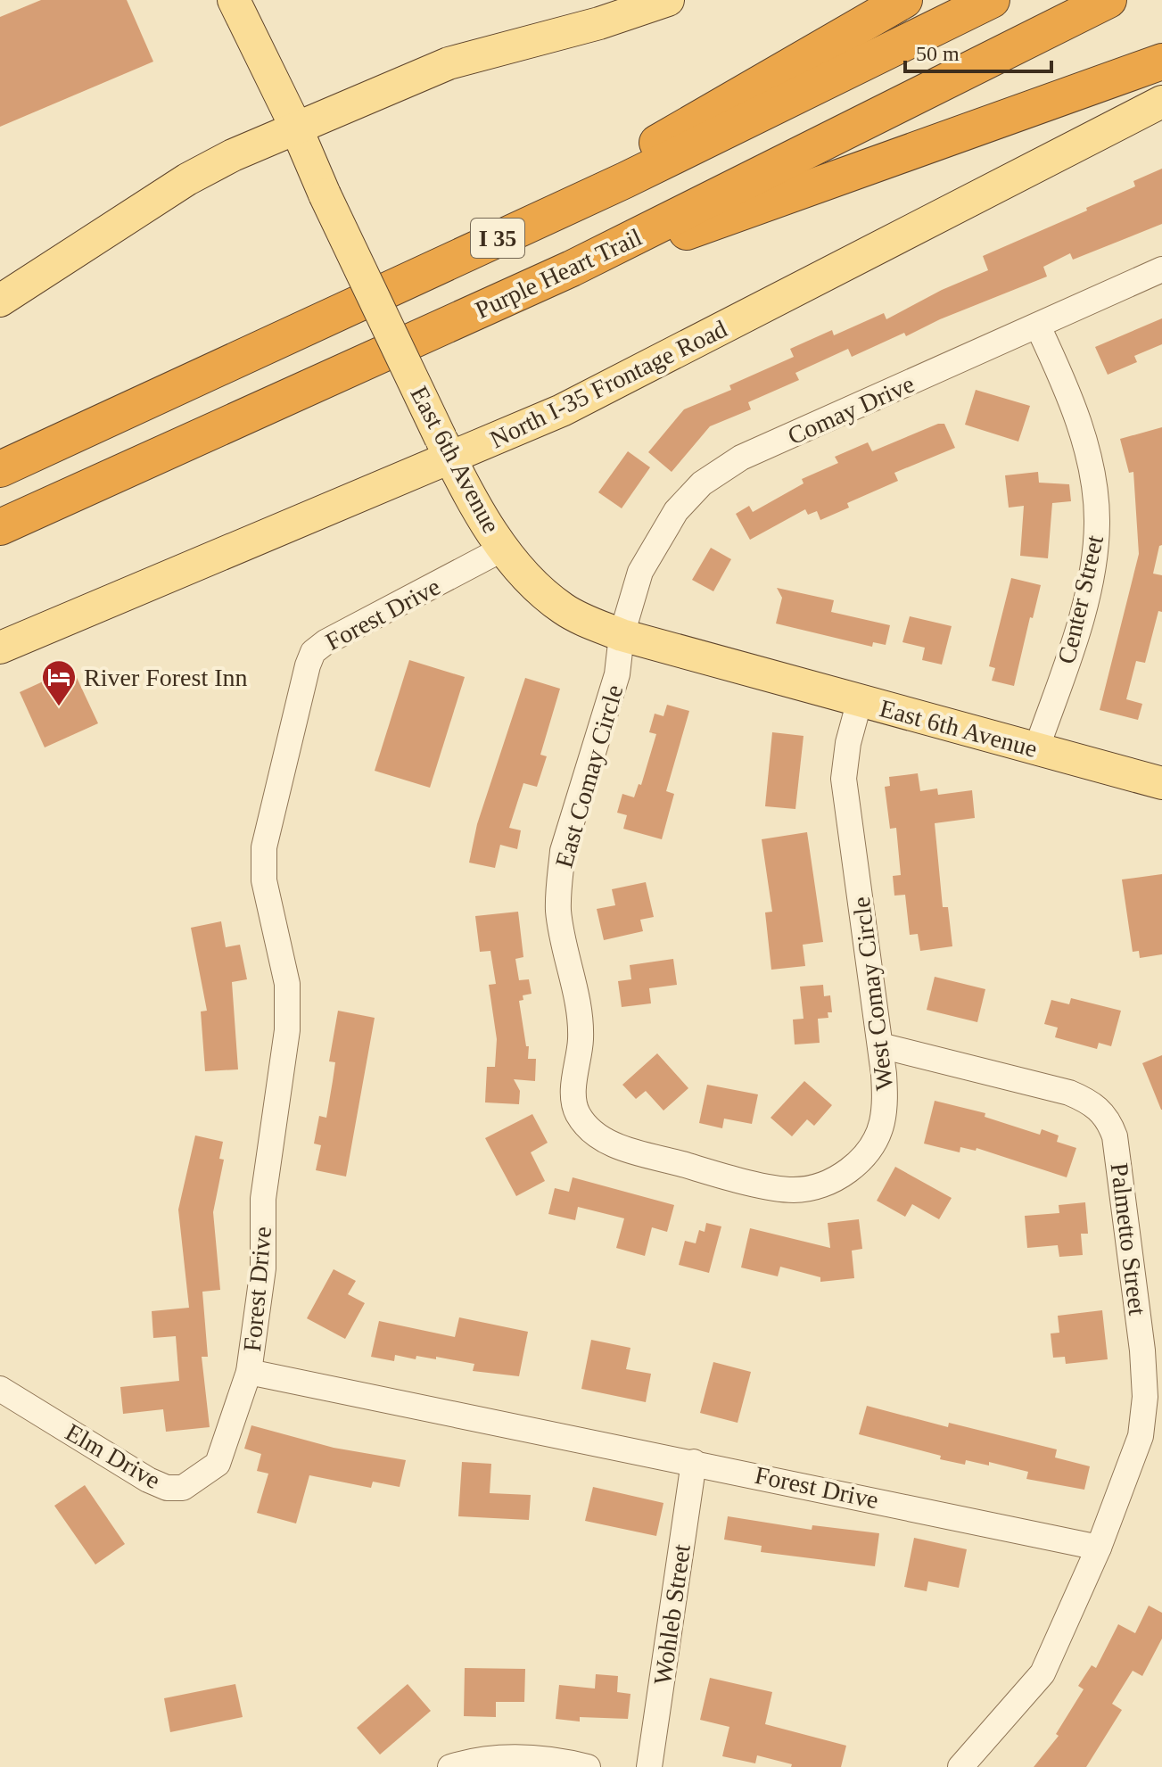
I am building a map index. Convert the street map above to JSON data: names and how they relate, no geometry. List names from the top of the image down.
{
  "streets": {
    "highway": ["I 35", "Purple Heart Trail"],
    "main road": ["North I-35 Frontage Road", "East 6th Avenue"],
    "street": [
      "Comay Drive",
      "Center Street",
      "Forest Drive",
      "East Comay Circle",
      "West Comay Circle",
      "Palmetto Street",
      "Elm Drive",
      "Wohleb Street"
    ]
  },
  "crossings": [
    ["North I-35 Frontage Road", "East 6th Avenue"],
    ["Comay Drive", "East 6th Avenue"],
    ["Comay Drive", "Center Street"],
    ["Comay Drive", "East Comay Circle"],
    ["East 6th Avenue", "Center Street"],
    ["East 6th Avenue", "Forest Drive"],
    ["East 6th Avenue", "East Comay Circle"],
    ["East 6th Avenue", "West Comay Circle"],
    ["Forest Drive", "Palmetto Street"],
    ["Forest Drive", "Elm Drive"],
    ["Forest Drive", "Wohleb Street"],
    ["East Comay Circle", "West Comay Circle"],
    ["West Comay Circle", "Palmetto Street"]
  ],
  "places": {
    "hotel": ["River Forest Inn"]
  },
  "scale_bar": "50 m"
}
